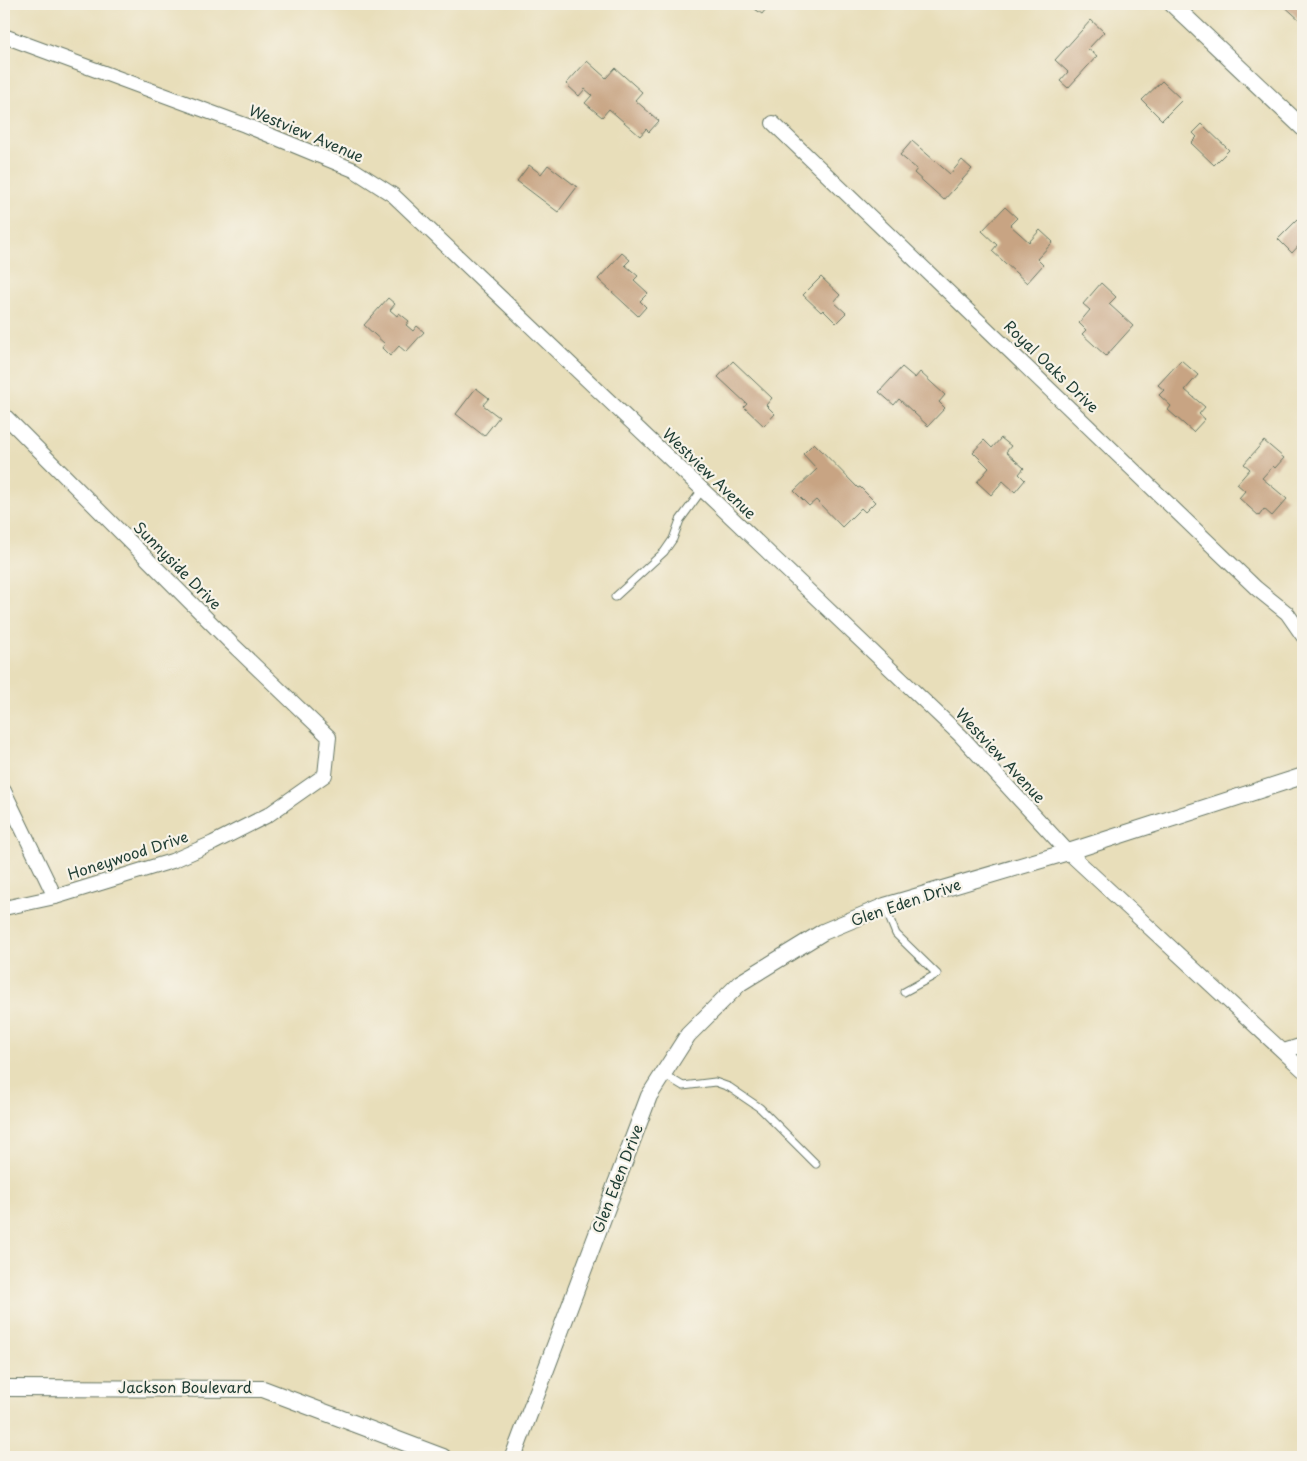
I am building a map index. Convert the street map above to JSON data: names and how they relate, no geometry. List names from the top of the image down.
{
  "streets": {
    "street": [
      "Westview Avenue",
      "Royal Oaks Drive",
      "Sunnyside Drive",
      "Honeywood Drive",
      "Glen Eden Drive",
      "Jackson Boulevard"
    ]
  },
  "crossings": [
    ["Westview Avenue", "Glen Eden Drive"],
    ["Sunnyside Drive", "Honeywood Drive"]
  ]
}
